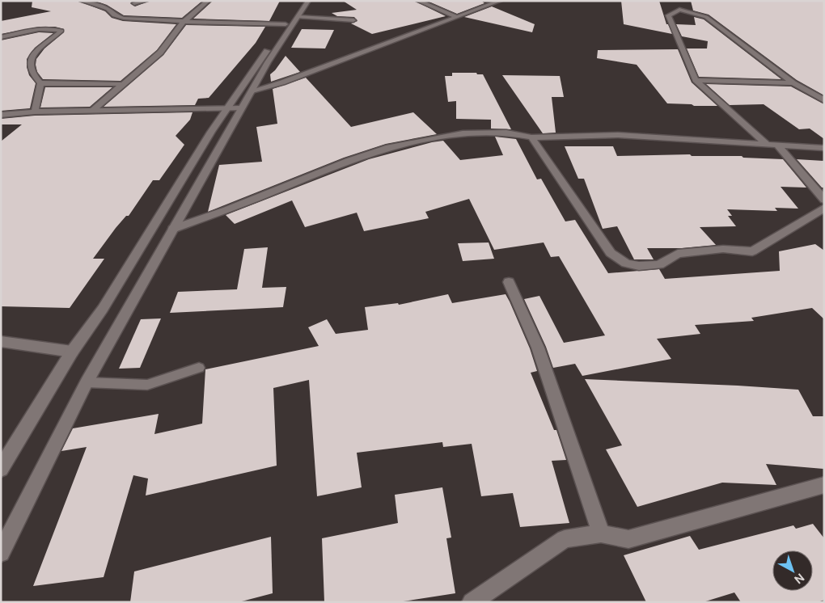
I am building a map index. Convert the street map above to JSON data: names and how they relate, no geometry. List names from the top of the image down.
{
  "north": "bottom right"
}
